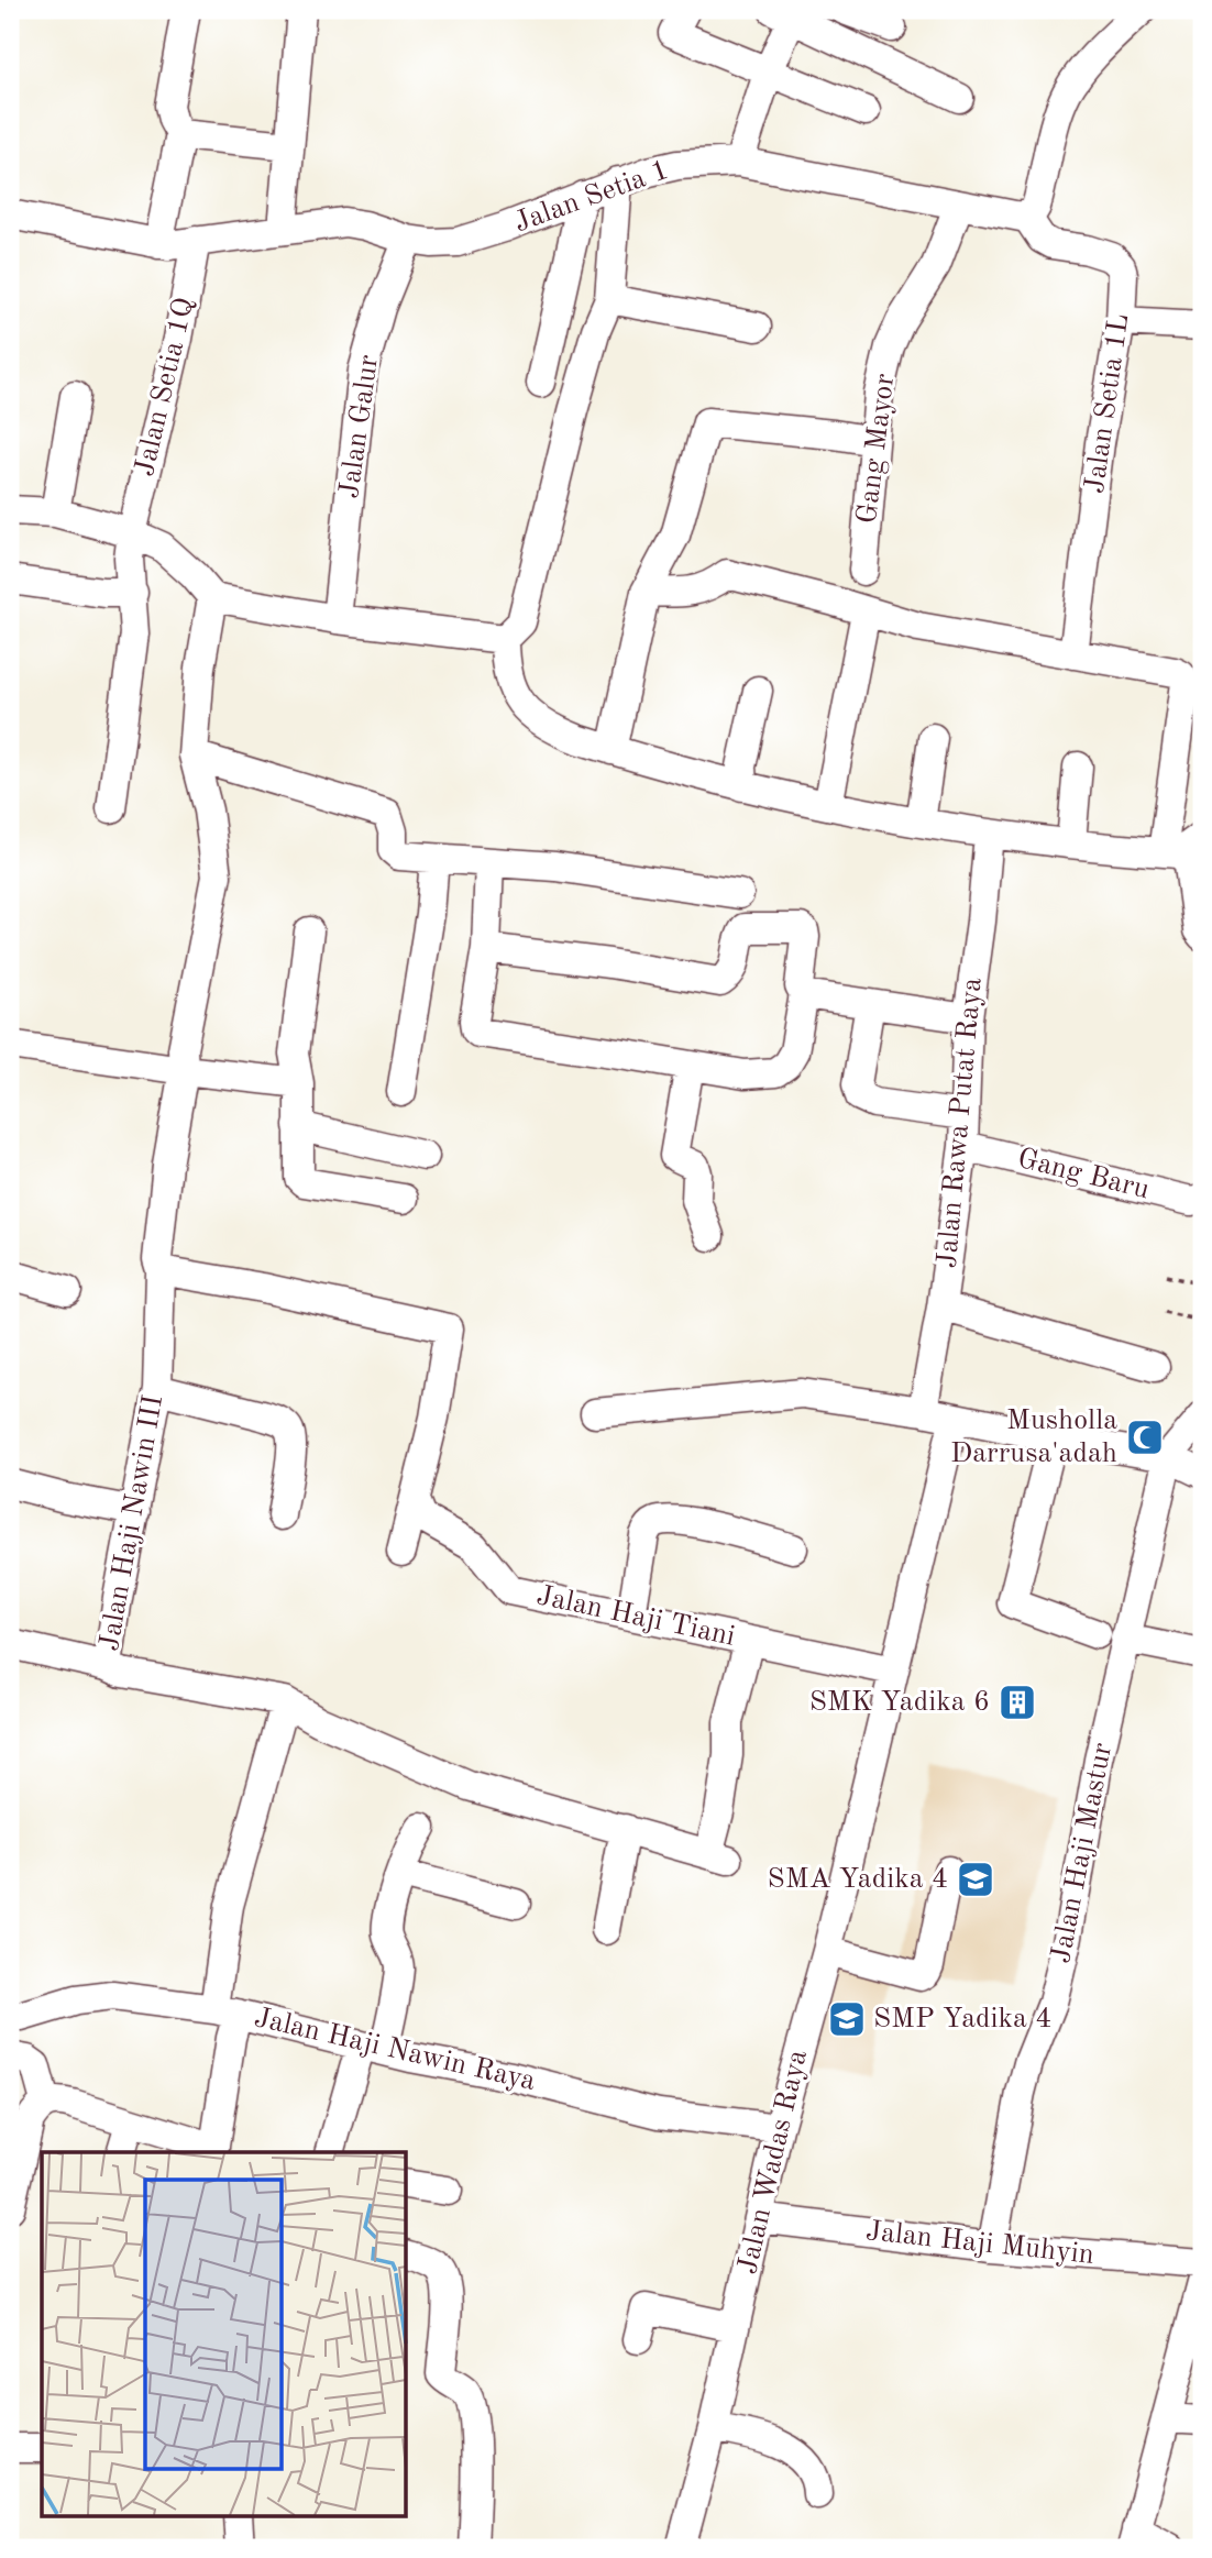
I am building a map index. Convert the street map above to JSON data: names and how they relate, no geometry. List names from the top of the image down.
{
  "streets": {
    "street": [
      "Jalan Setia 1",
      "Jalan Setia 1Q",
      "Jalan Setia 1L",
      "Jalan Galur",
      "Gang Mayor",
      "Jalan Rawa Putat Raya",
      "Gang Baru",
      "Jalan Haji Nawin III",
      "Jalan Haji Tiani",
      "Jalan Haji Mastur",
      "Jalan Haji Nawin Raya",
      "Jalan Wadas Raya",
      "Jalan Haji Muhyin"
    ]
  },
  "crossings": [
    ["Jalan Setia 1", "Jalan Setia 1Q"],
    ["Jalan Setia 1", "Jalan Setia 1L"],
    ["Jalan Setia 1", "Jalan Galur"],
    ["Jalan Setia 1", "Gang Mayor"],
    ["Jalan Rawa Putat Raya", "Gang Baru"],
    ["Jalan Haji Tiani", "Jalan Wadas Raya"],
    ["Jalan Haji Mastur", "Jalan Haji Muhyin"],
    ["Jalan Haji Nawin Raya", "Jalan Wadas Raya"],
    ["Jalan Wadas Raya", "Jalan Haji Muhyin"]
  ],
  "places": {
    "mosque": ["Musholla Darrusa'adah"],
    "building": ["SMK Yadika 6"],
    "school or university": ["SMA Yadika 4", "SMP Yadika 4"]
  }
}
